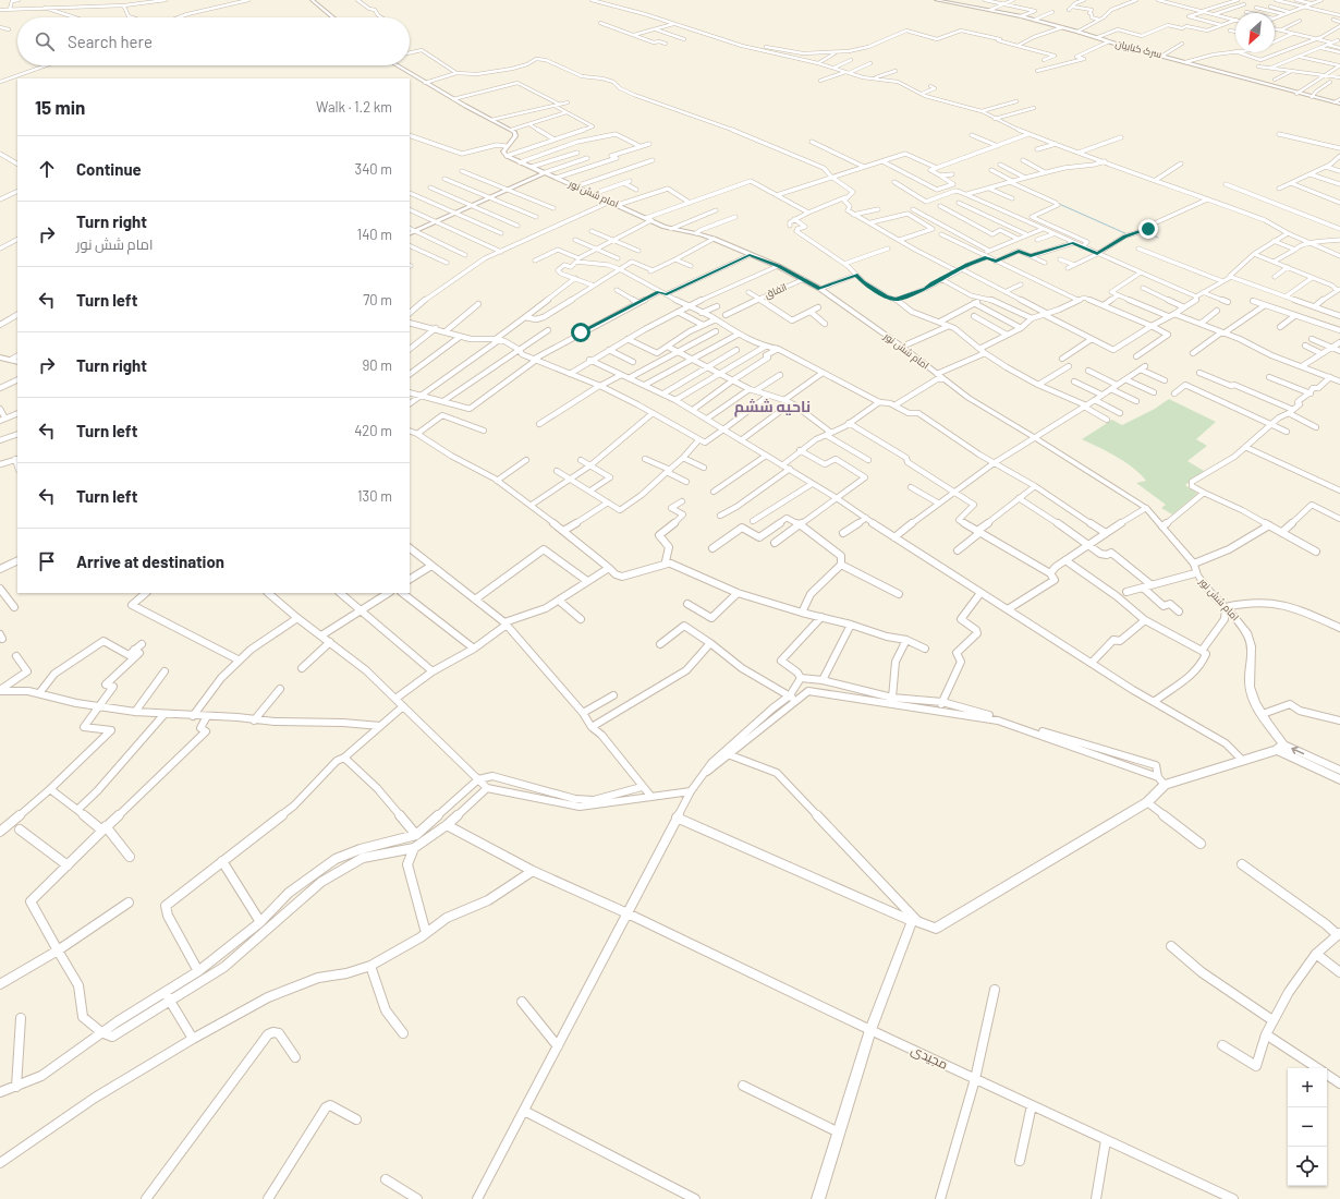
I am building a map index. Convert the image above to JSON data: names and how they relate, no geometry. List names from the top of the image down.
{
  "streets": {
    "street": [
      "سرک کبابیان",
      "امام شش نور",
      "اتفاق",
      "مجیدی"
    ]
  },
  "crossings": [
    ["امام شش نور", "اتفاق"]
  ],
  "districts": ["ناحیه ششم"],
  "north": "bottom left",
  "page": {
    "search": "Search here",
    "heading": ["15 min", "Walk · 1.2 km"],
    "list": [
      ["Continue", "340 m"],
      ["Turn right", "امام شش نور", "140 m"],
      ["Turn left", "70 m"],
      ["Turn right", "90 m"],
      ["Turn left", "420 m"],
      ["Turn left", "130 m"],
      "Arrive at destination"
    ],
    "map_buttons": ["+", "−"]
  }
}
